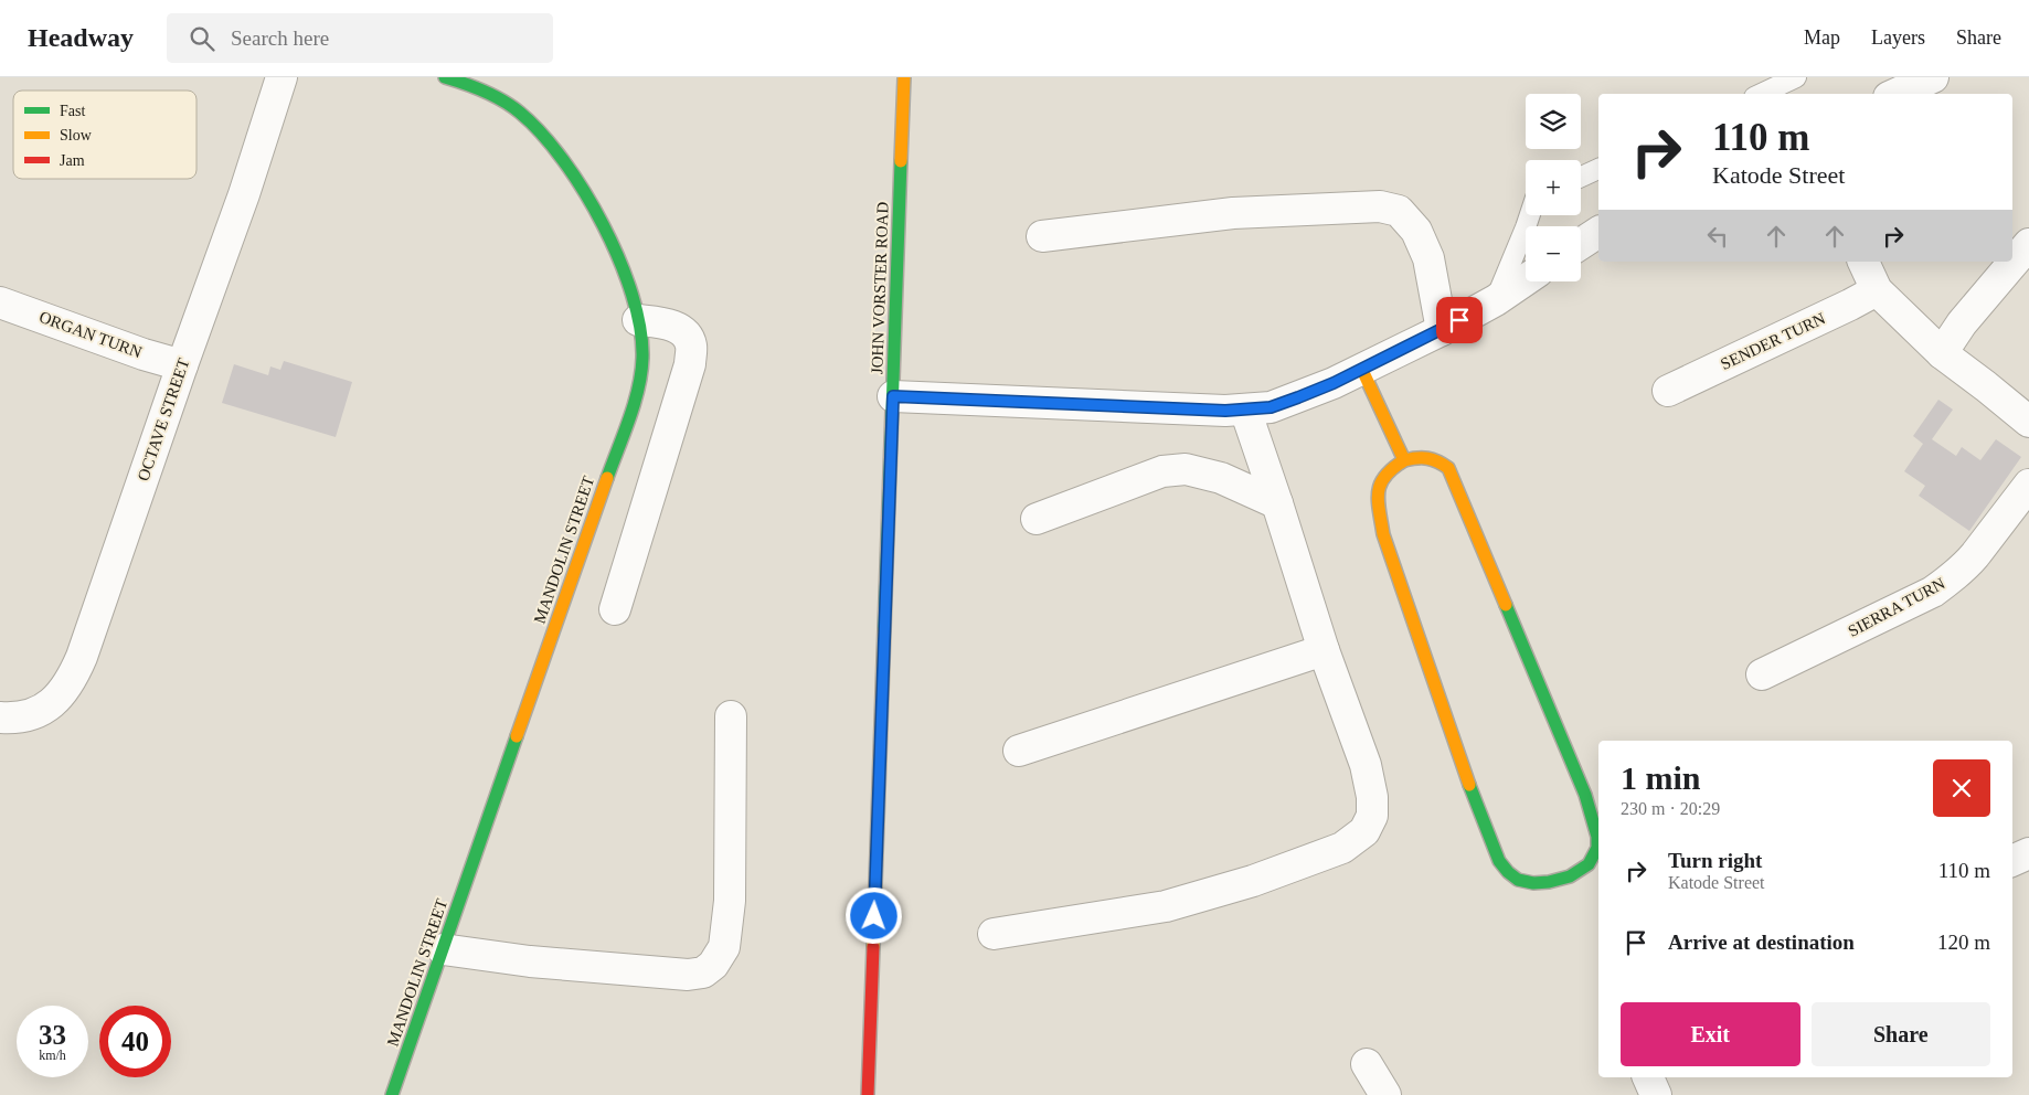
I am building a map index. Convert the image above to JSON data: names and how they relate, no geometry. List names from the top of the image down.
{
  "streets": {
    "street": [
      "JOHN VORSTER ROAD",
      "ORGAN TURN",
      "SENDER TURN",
      "OCTAVE STREET",
      "MANDOLIN STREET",
      "SIERRA TURN"
    ]
  },
  "crossings": [
    ["ORGAN TURN", "OCTAVE STREET"]
  ],
  "legend": ["Fast", "Slow", "Jam"],
  "page": {
    "header": "Headway",
    "search": "Search here",
    "nav": ["Map", "Layers", "Share"],
    "map_buttons": ["+", "−"],
    "turn": ["110 m", "Katode Street"],
    "heading": ["1 min", "230 m · 20:29"],
    "list": [
      {
        "name": "Turn right",
        "note": "Katode Street",
        "value": "110 m"
      },
      {
        "name": "Arrive at destination",
        "value": "120 m"
      }
    ],
    "buttons": ["Exit", "Share"],
    "speed": "33 km/h",
    "limit": "40"
  }
}
